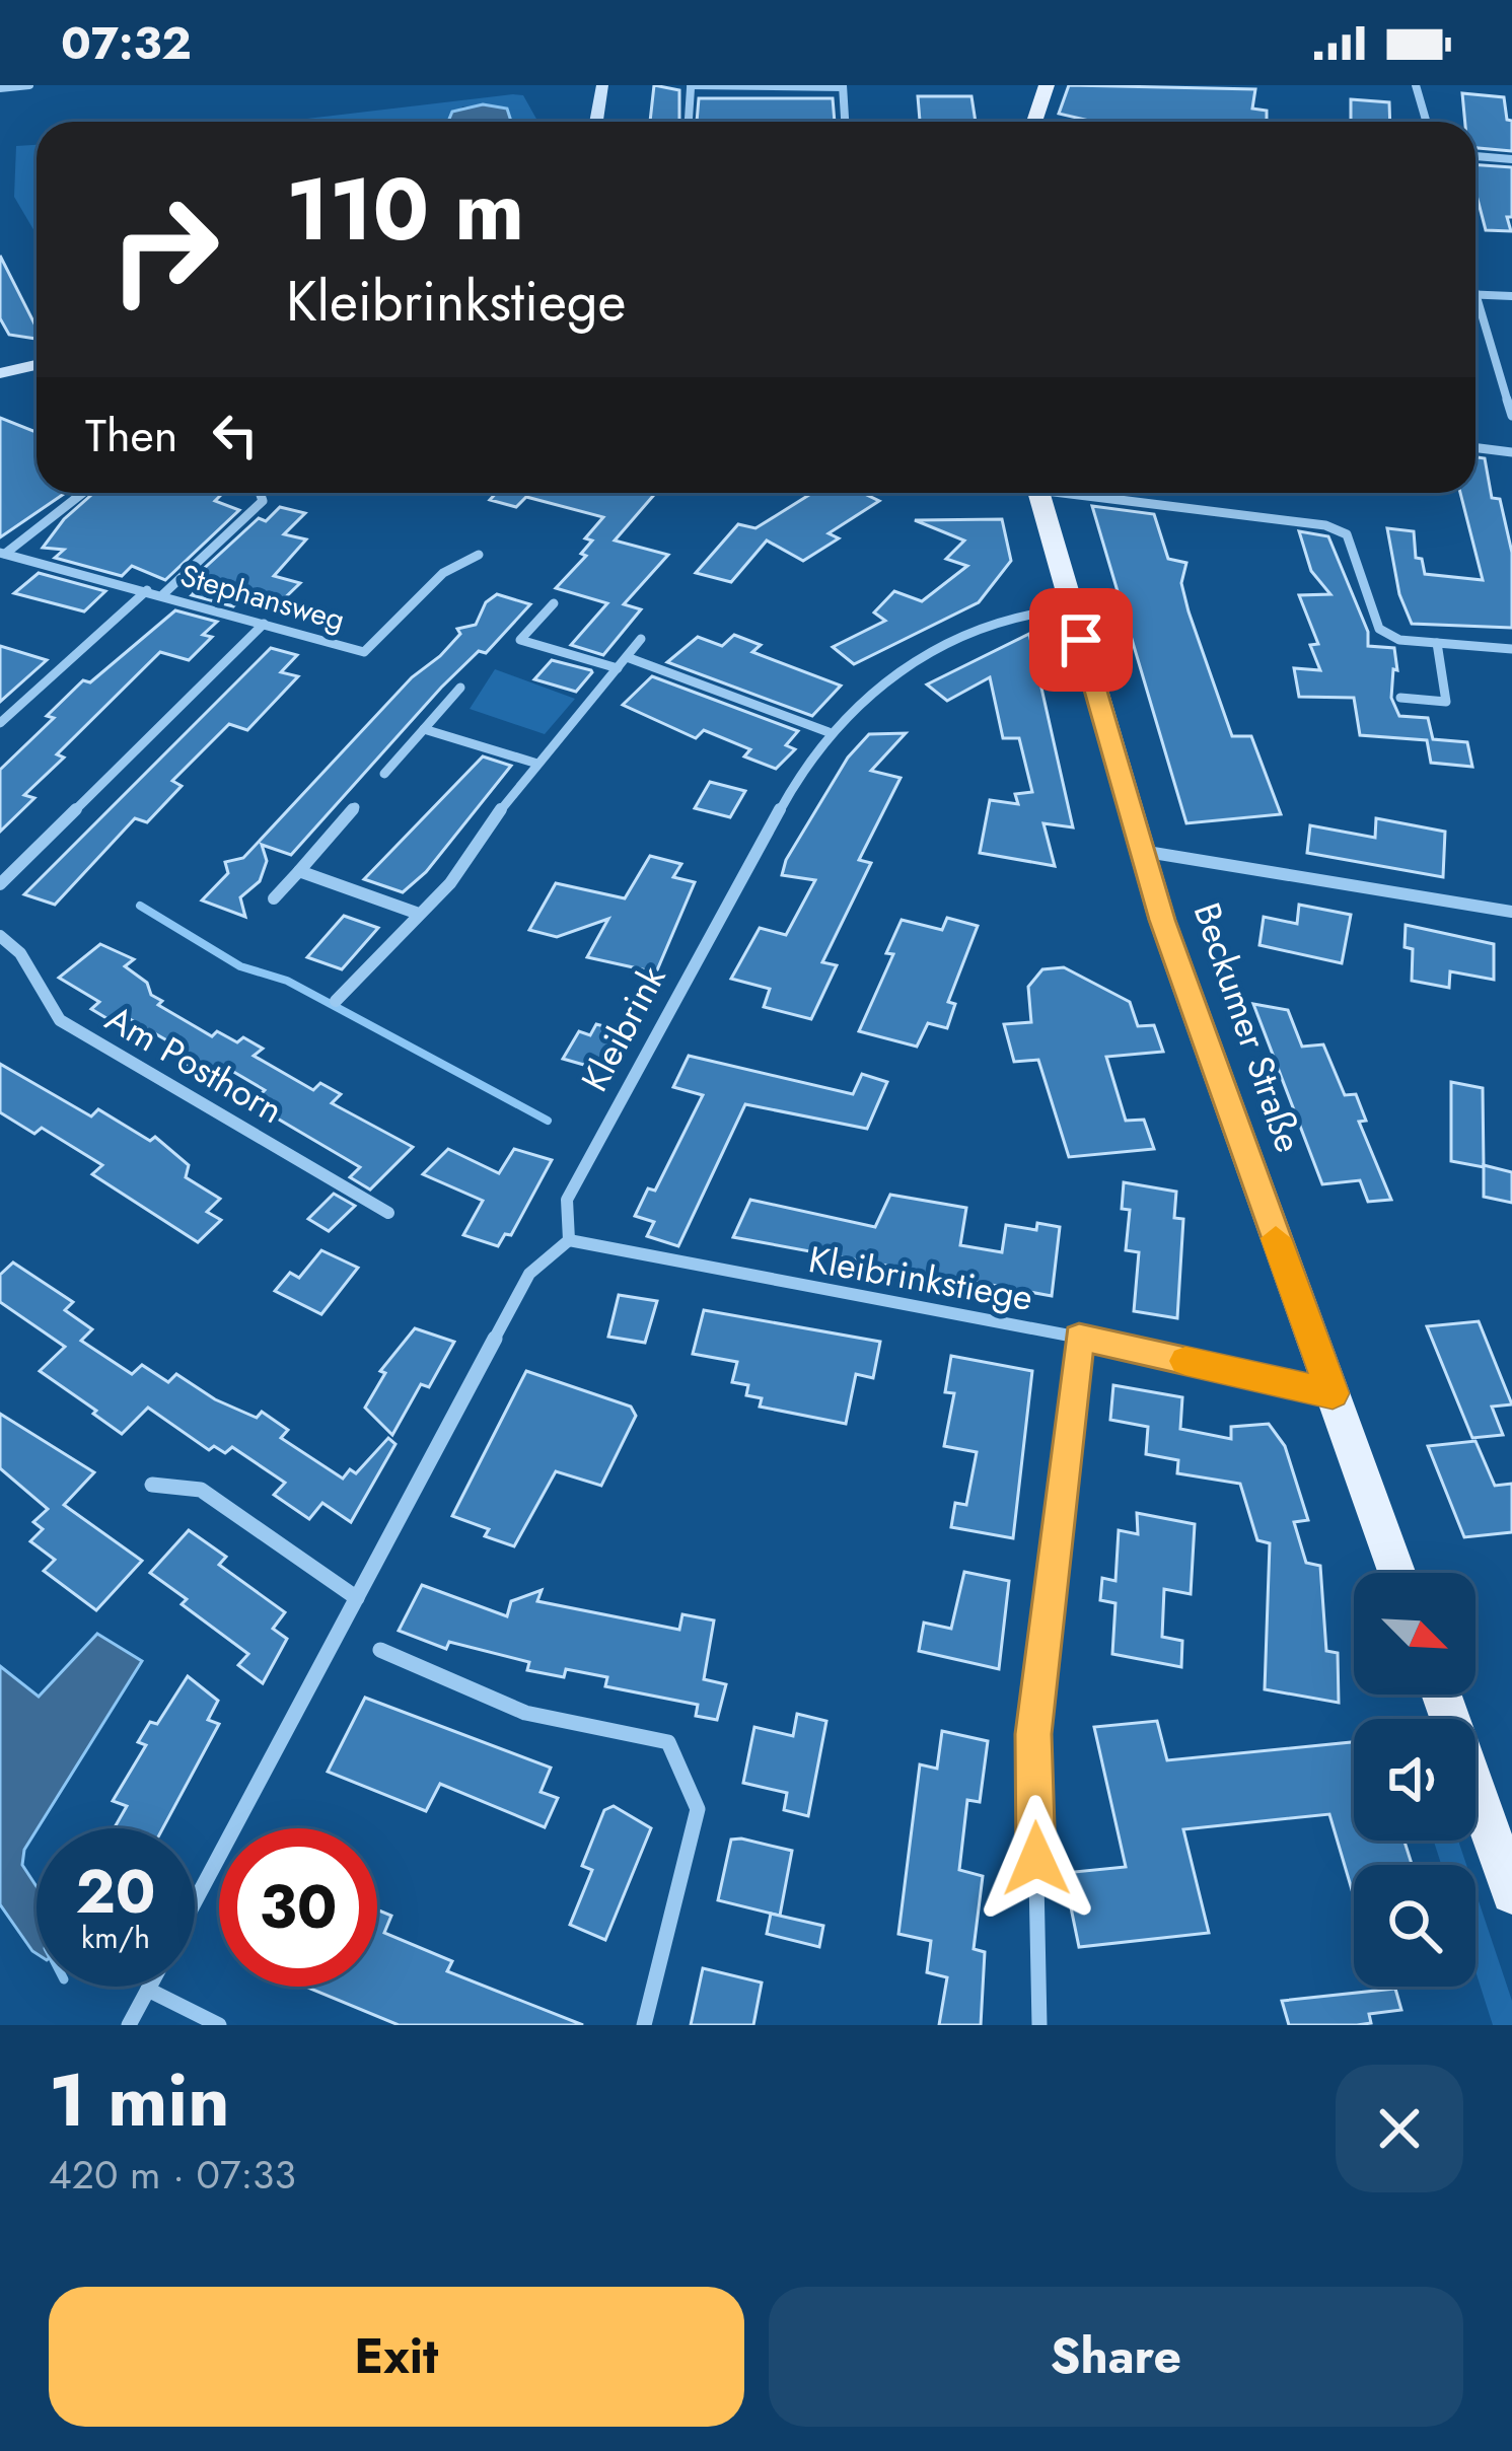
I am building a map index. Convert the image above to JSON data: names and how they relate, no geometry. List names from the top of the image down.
{
  "streets": {
    "main road": ["Beckumer Straße"],
    "street": [
      "Stephansweg",
      "Kleibrink",
      "Am Posthorn",
      "Kleibrinkstiege"
    ]
  },
  "crossings": [
    ["Beckumer Straße", "Kleibrink"],
    ["Beckumer Straße", "Kleibrinkstiege"],
    ["Kleibrink", "Kleibrinkstiege"]
  ],
  "north": "bottom right",
  "page": {
    "status": "07:32",
    "turn": ["110 m", "Kleibrinkstiege"],
    "then": "Then",
    "speed": "20 km/h",
    "limit": "30",
    "heading": ["1 min", "420 m · 07:33"],
    "buttons": ["Exit", "Share"]
  }
}
